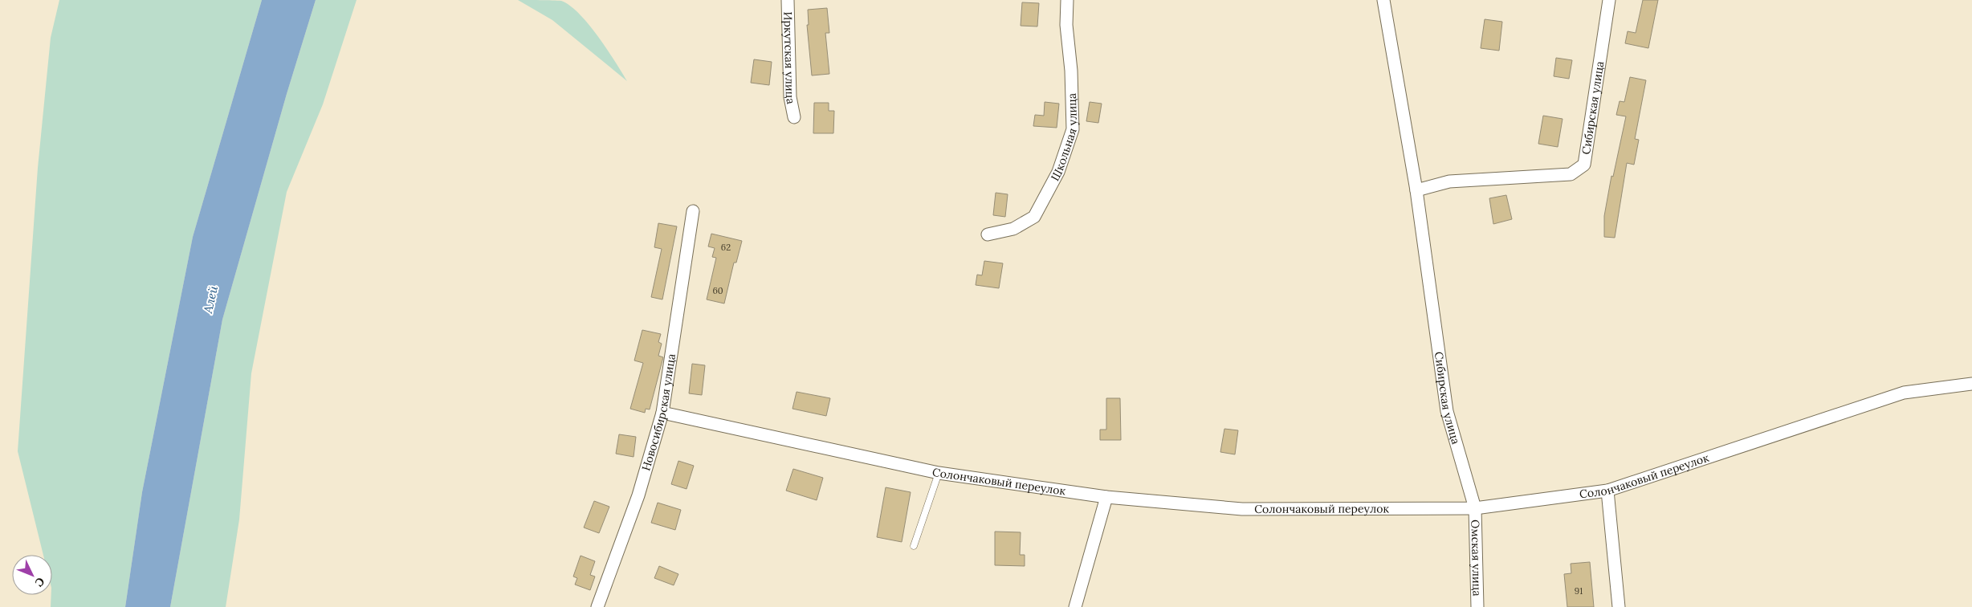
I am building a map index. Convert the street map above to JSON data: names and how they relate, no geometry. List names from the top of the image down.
{
  "streets": {
    "street": [
      "Иркутская улица",
      "Сибирская улица",
      "Школьная улица",
      "Новосибирская улица",
      "Солончаковый переулок",
      "Омская улица"
    ]
  },
  "crossings": [
    ["Сибирская улица", "Солончаковый переулок"],
    ["Сибирская улица", "Омская улица"],
    ["Новосибирская улица", "Солончаковый переулок"],
    ["Солончаковый переулок", "Омская улица"]
  ],
  "water": ["Алей"],
  "house_numbers": ["62", "60", "91"],
  "north": "bottom right"
}
